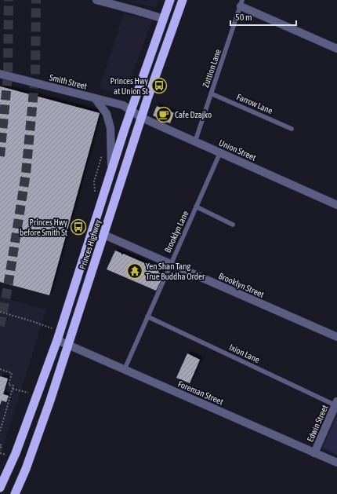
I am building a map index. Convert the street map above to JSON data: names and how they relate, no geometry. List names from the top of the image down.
{
  "streets": {
    "highway": ["Princes Highway"],
    "street": [
      "Smith Street",
      "Union Street",
      "Brooklyn Street",
      "Foreman Street",
      "Edwin Street"
    ],
    "lane": [
      "Zuttion Lane",
      "Farrow Lane",
      "Brooklyn Lane",
      "Ixion Lane"
    ]
  },
  "crossings": [
    ["Zuttion Lane", "Farrow Lane"],
    ["Zuttion Lane", "Union Street"],
    ["Smith Street", "Union Street"],
    ["Smith Street", "Princes Highway"],
    ["Union Street", "Brooklyn Lane"],
    ["Union Street", "Princes Highway"],
    ["Brooklyn Lane", "Brooklyn Street"],
    ["Brooklyn Lane", "Ixion Lane"],
    ["Brooklyn Lane", "Foreman Street"],
    ["Princes Highway", "Brooklyn Street"],
    ["Princes Highway", "Foreman Street"],
    ["Ixion Lane", "Edwin Street"],
    ["Foreman Street", "Edwin Street"]
  ],
  "places": {
    "bus stop": ["Princes Hwy at Union St", "Princes Hwy before Smith St"],
    "cafe": ["Cafe Dzajko"],
    "temple": ["Yen Shan Tang True Buddha Order"]
  },
  "scale_bar": "50 m"
}
